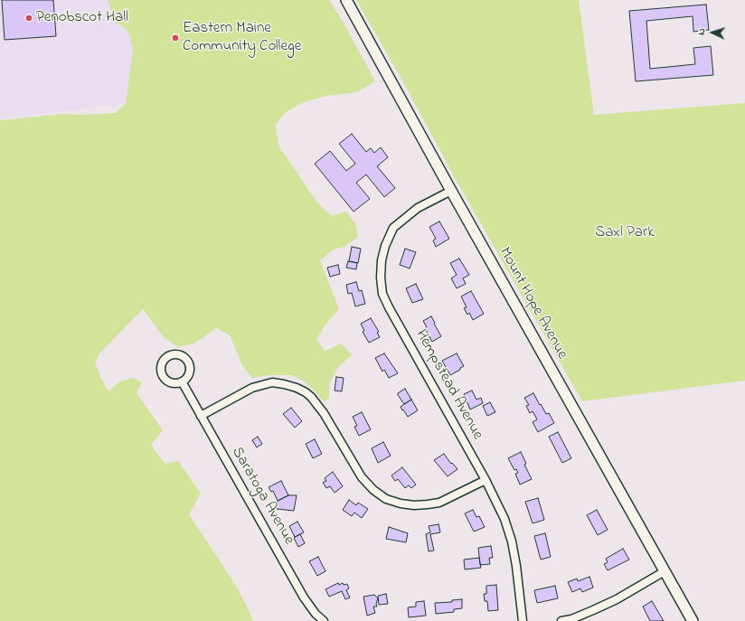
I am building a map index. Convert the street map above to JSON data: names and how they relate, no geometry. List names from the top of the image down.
{
  "streets": {
    "street": ["Mount Hope Avenue", "Hempstead Avenue", "Saratoga Avenue"]
  },
  "crossings": [
    ["Mount Hope Avenue", "Hempstead Avenue"]
  ],
  "parks": ["Saxl Park"],
  "places": ["Penobscot Hall", "Eastern Maine Community College"],
  "north": "left"
}
